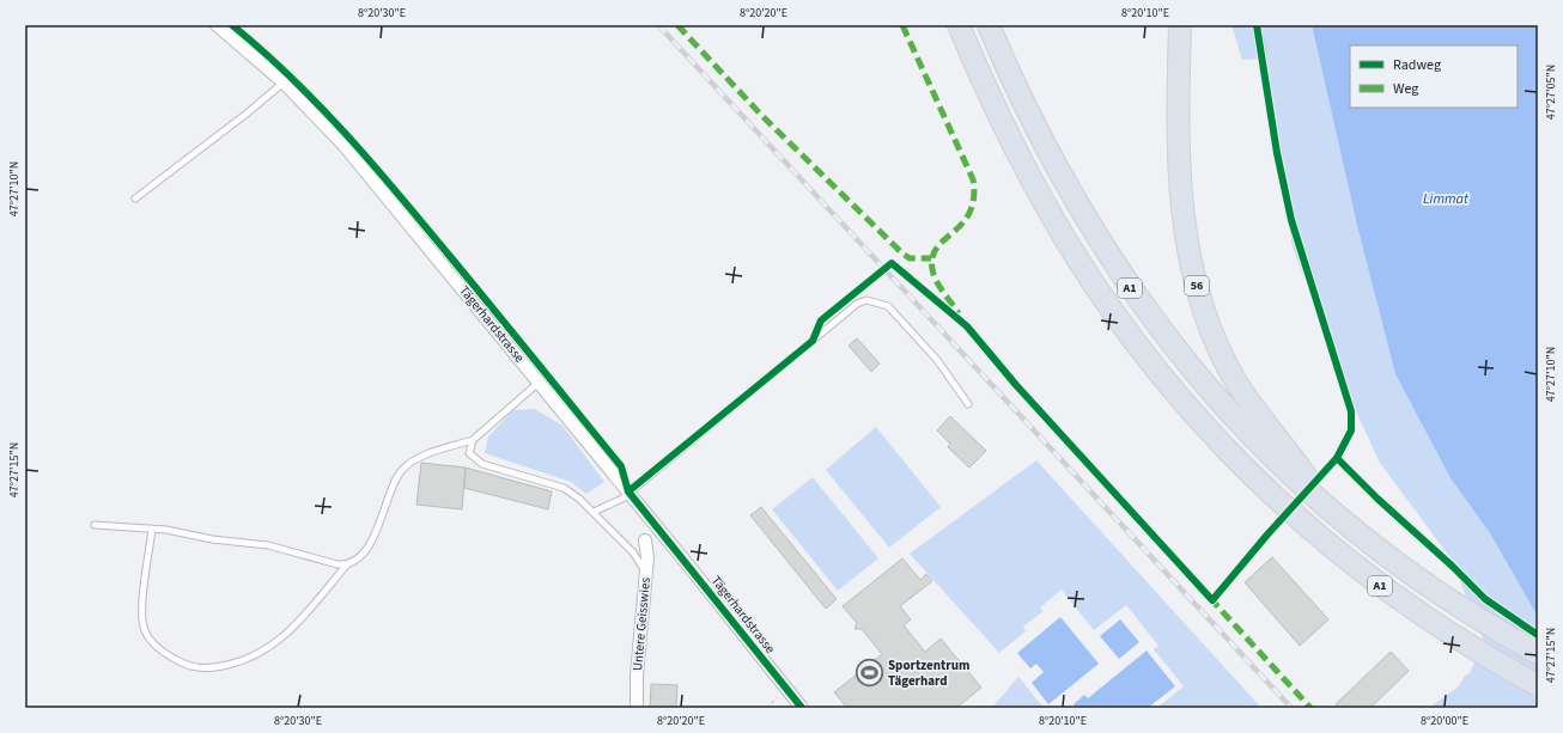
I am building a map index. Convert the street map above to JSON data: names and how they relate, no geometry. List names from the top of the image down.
{
  "streets": {
    "highway": ["56", "A1"],
    "street": ["Tägerhardstrasse", "Untere Geisswies"]
  },
  "crossings": [
    ["56", "A1"]
  ],
  "water": ["Limmat"],
  "places": {
    "sports": ["Sportzentrum Tägerhard"]
  },
  "legend": ["Radweg", "Weg"],
  "coordinates": [
    "8°20'30\"E",
    "8°20'20\"E",
    "8°20'10\"E",
    "47°27'05\"N",
    "47°27'10\"N",
    "47°27'15\"N",
    "8°20'00\"E"
  ]
}
